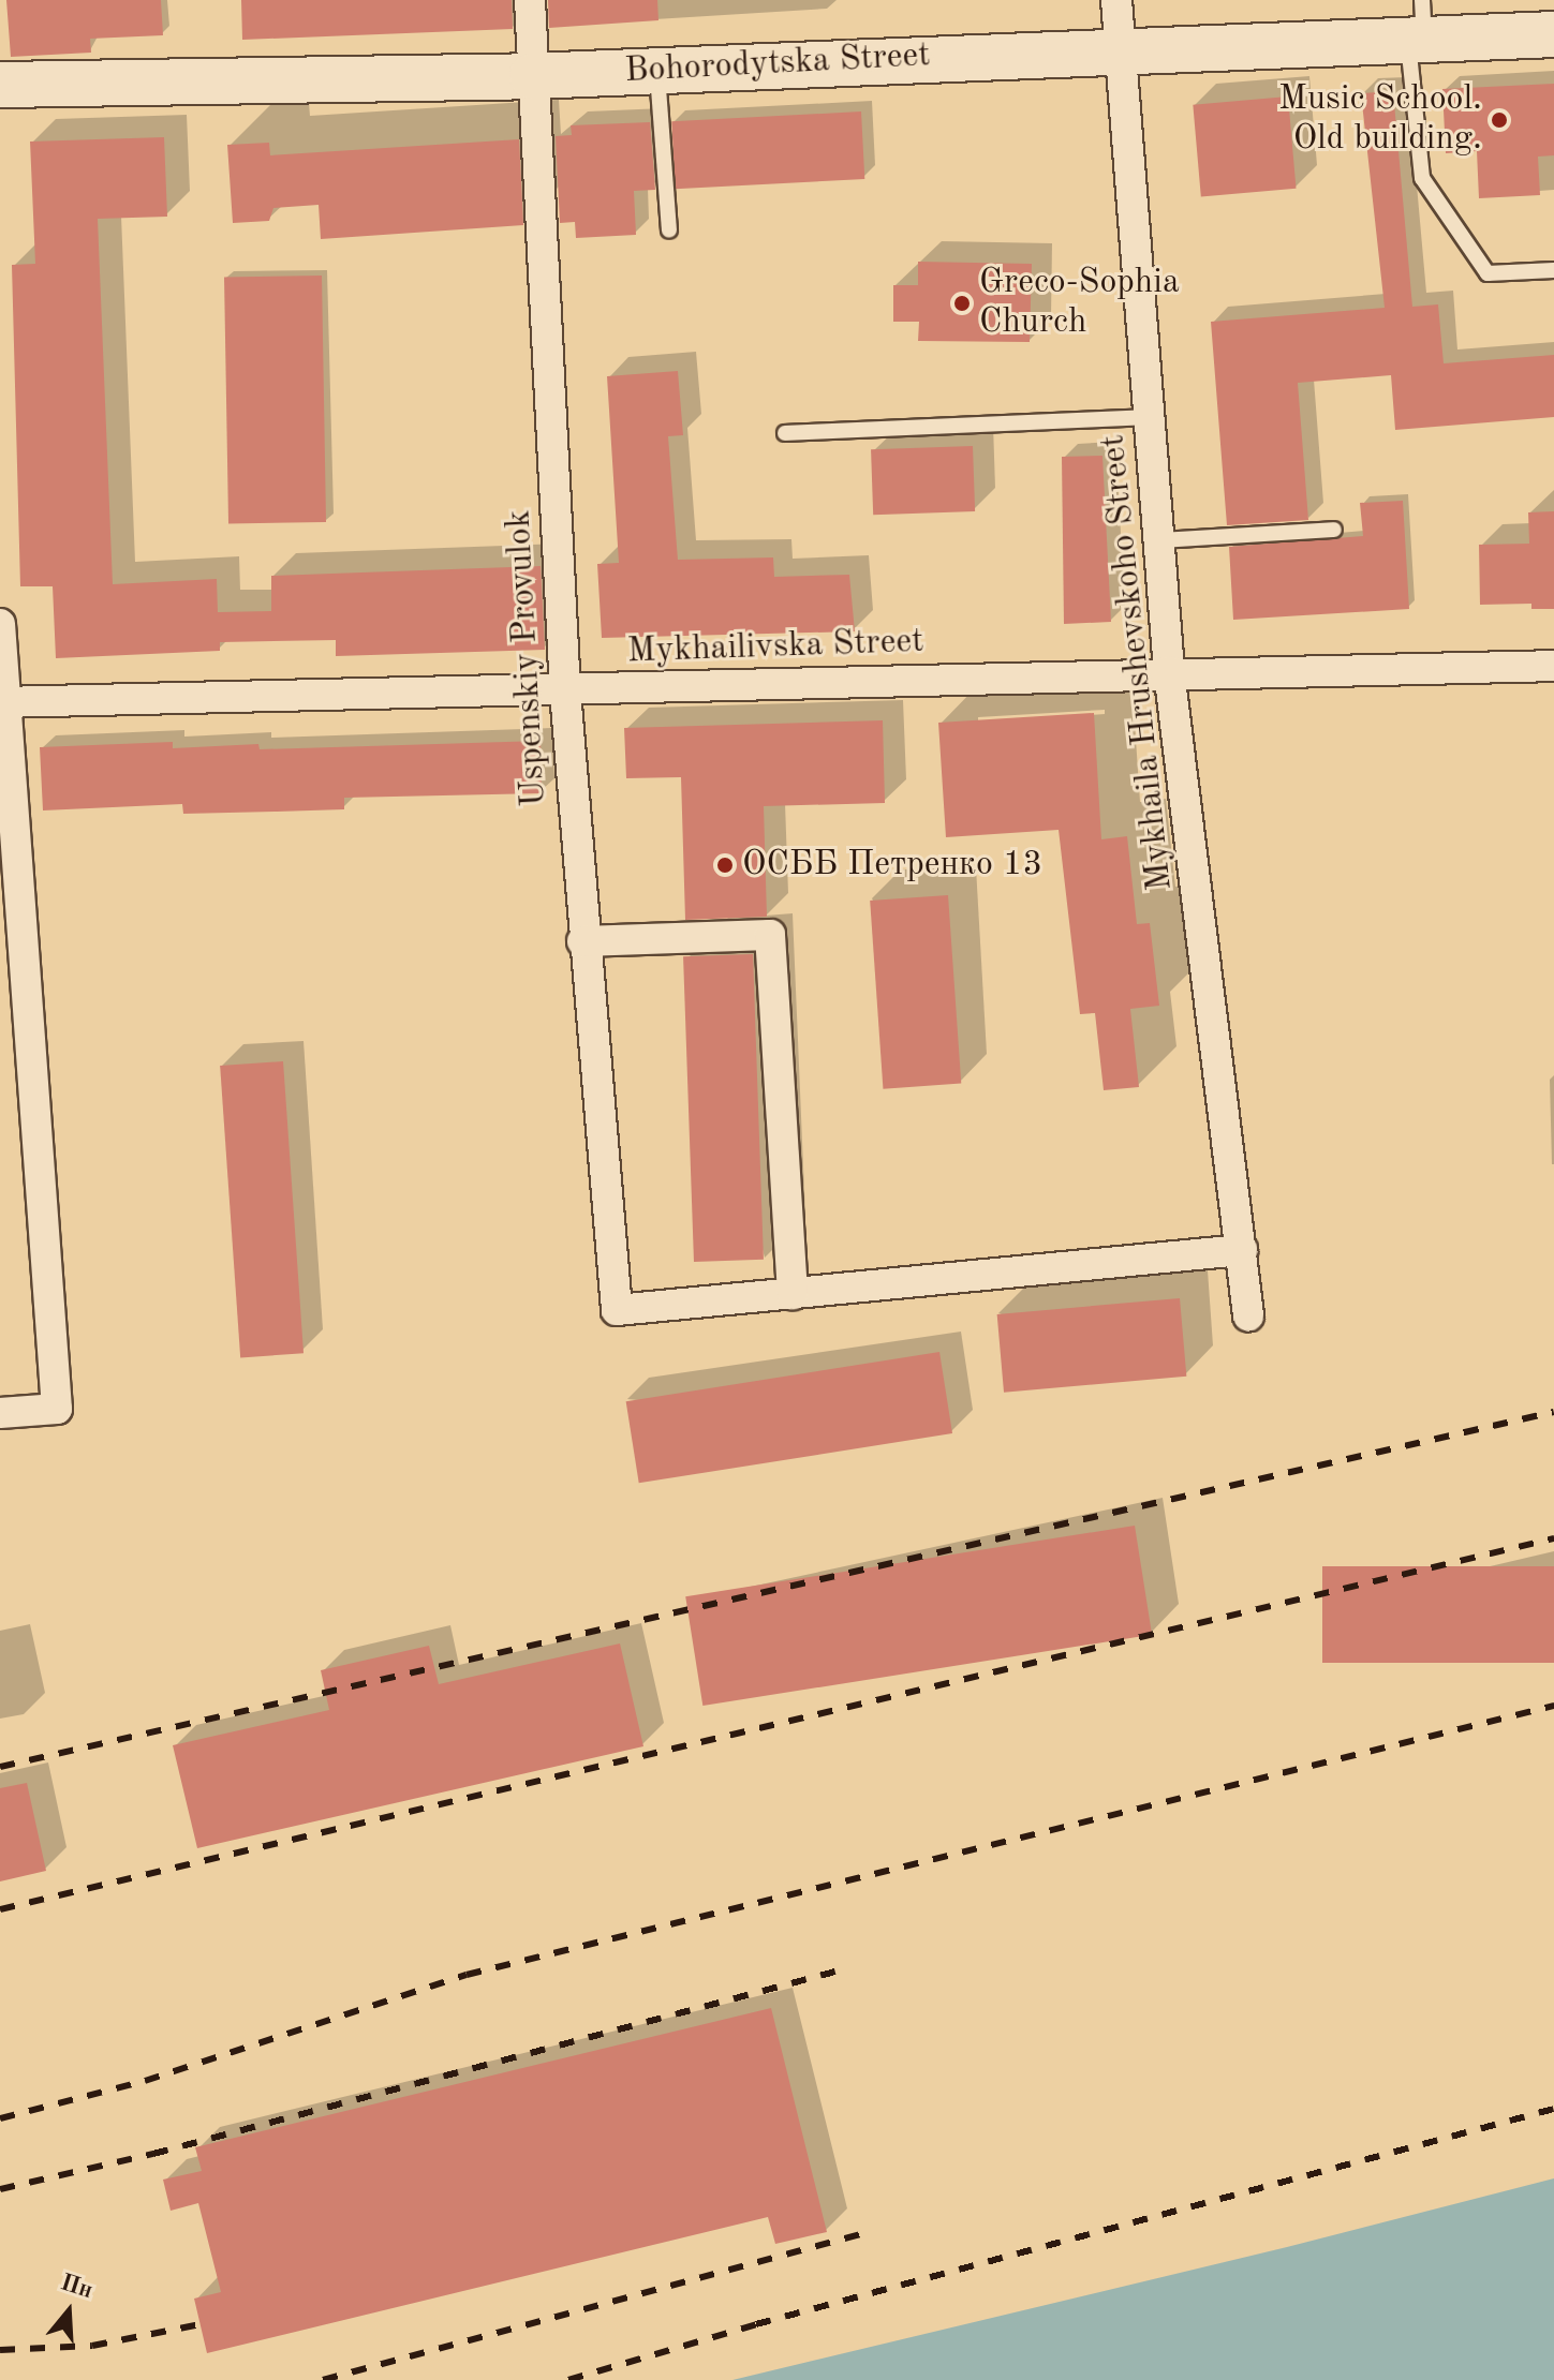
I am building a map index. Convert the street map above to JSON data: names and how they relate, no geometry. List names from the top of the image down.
{
  "streets": {
    "street": [
      "Bohorodytska Street",
      "Mykhailivska Street",
      "Uspenskiy Provulok",
      "Mykhaila Hrushevskoho Street"
    ]
  },
  "crossings": [
    ["Bohorodytska Street", "Uspenskiy Provulok"],
    ["Bohorodytska Street", "Mykhaila Hrushevskoho Street"],
    ["Mykhailivska Street", "Uspenskiy Provulok"],
    ["Mykhailivska Street", "Mykhaila Hrushevskoho Street"]
  ],
  "places": ["Music School. Old building.", "Greco-Sophia Church", "ОСББ Петренко 13"],
  "north": "top"
}
